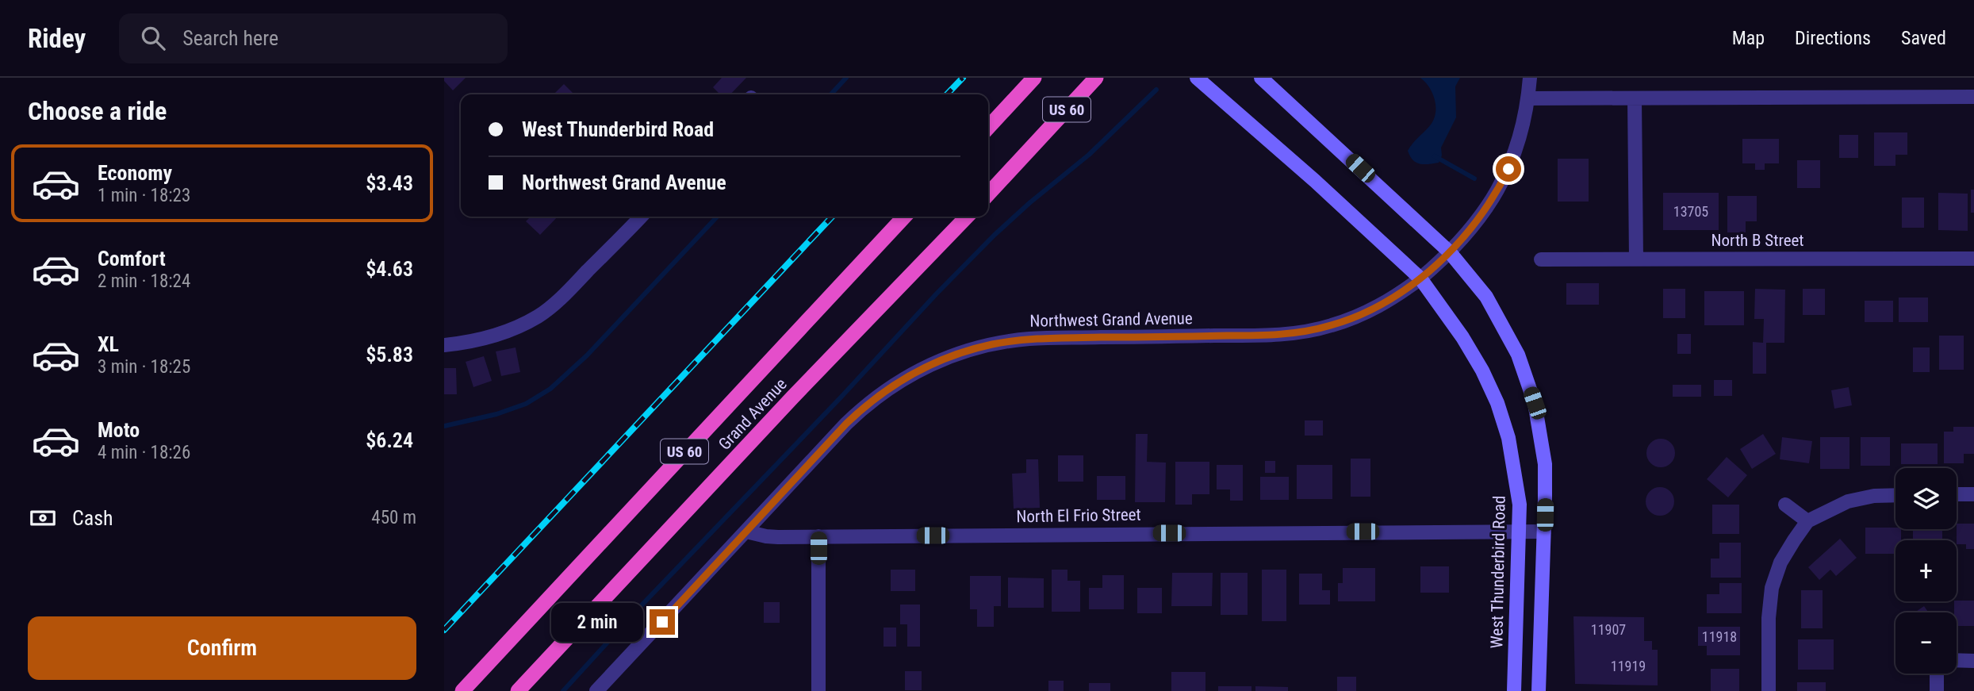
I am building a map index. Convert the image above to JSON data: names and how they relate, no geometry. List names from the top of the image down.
{
  "streets": {
    "highway": ["US 60", "Grand Avenue"],
    "main road": ["West Thunderbird Road"],
    "street": ["North B Street", "Northwest Grand Avenue", "North El Frio Street"]
  },
  "crossings": [
    ["Northwest Grand Avenue", "North El Frio Street"],
    ["Northwest Grand Avenue", "West Thunderbird Road"],
    ["North El Frio Street", "West Thunderbird Road"]
  ],
  "house_numbers": [
    "13705",
    "11907",
    "11918",
    "11919"
  ],
  "page": {
    "header": "Ridey",
    "search": "Search here",
    "nav": ["Map", "Directions", "Saved"],
    "heading": "Choose a ride",
    "banner": ["West Thunderbird Road", "Northwest Grand Avenue"],
    "list": [
      {
        "name": "Economy",
        "note": "1 min · 18:23",
        "value": "$3.43"
      },
      {
        "name": "Comfort",
        "note": "2 min · 18:24",
        "value": "$4.63"
      },
      {
        "name": "XL",
        "note": "3 min · 18:25",
        "value": "$5.83"
      },
      {
        "name": "Moto",
        "note": "4 min · 18:26",
        "value": "$6.24"
      }
    ],
    "map_buttons": ["+", "−"],
    "pay": ["Cash", "450 m"],
    "bubble": "2 min",
    "buttons": "Confirm"
  }
}
